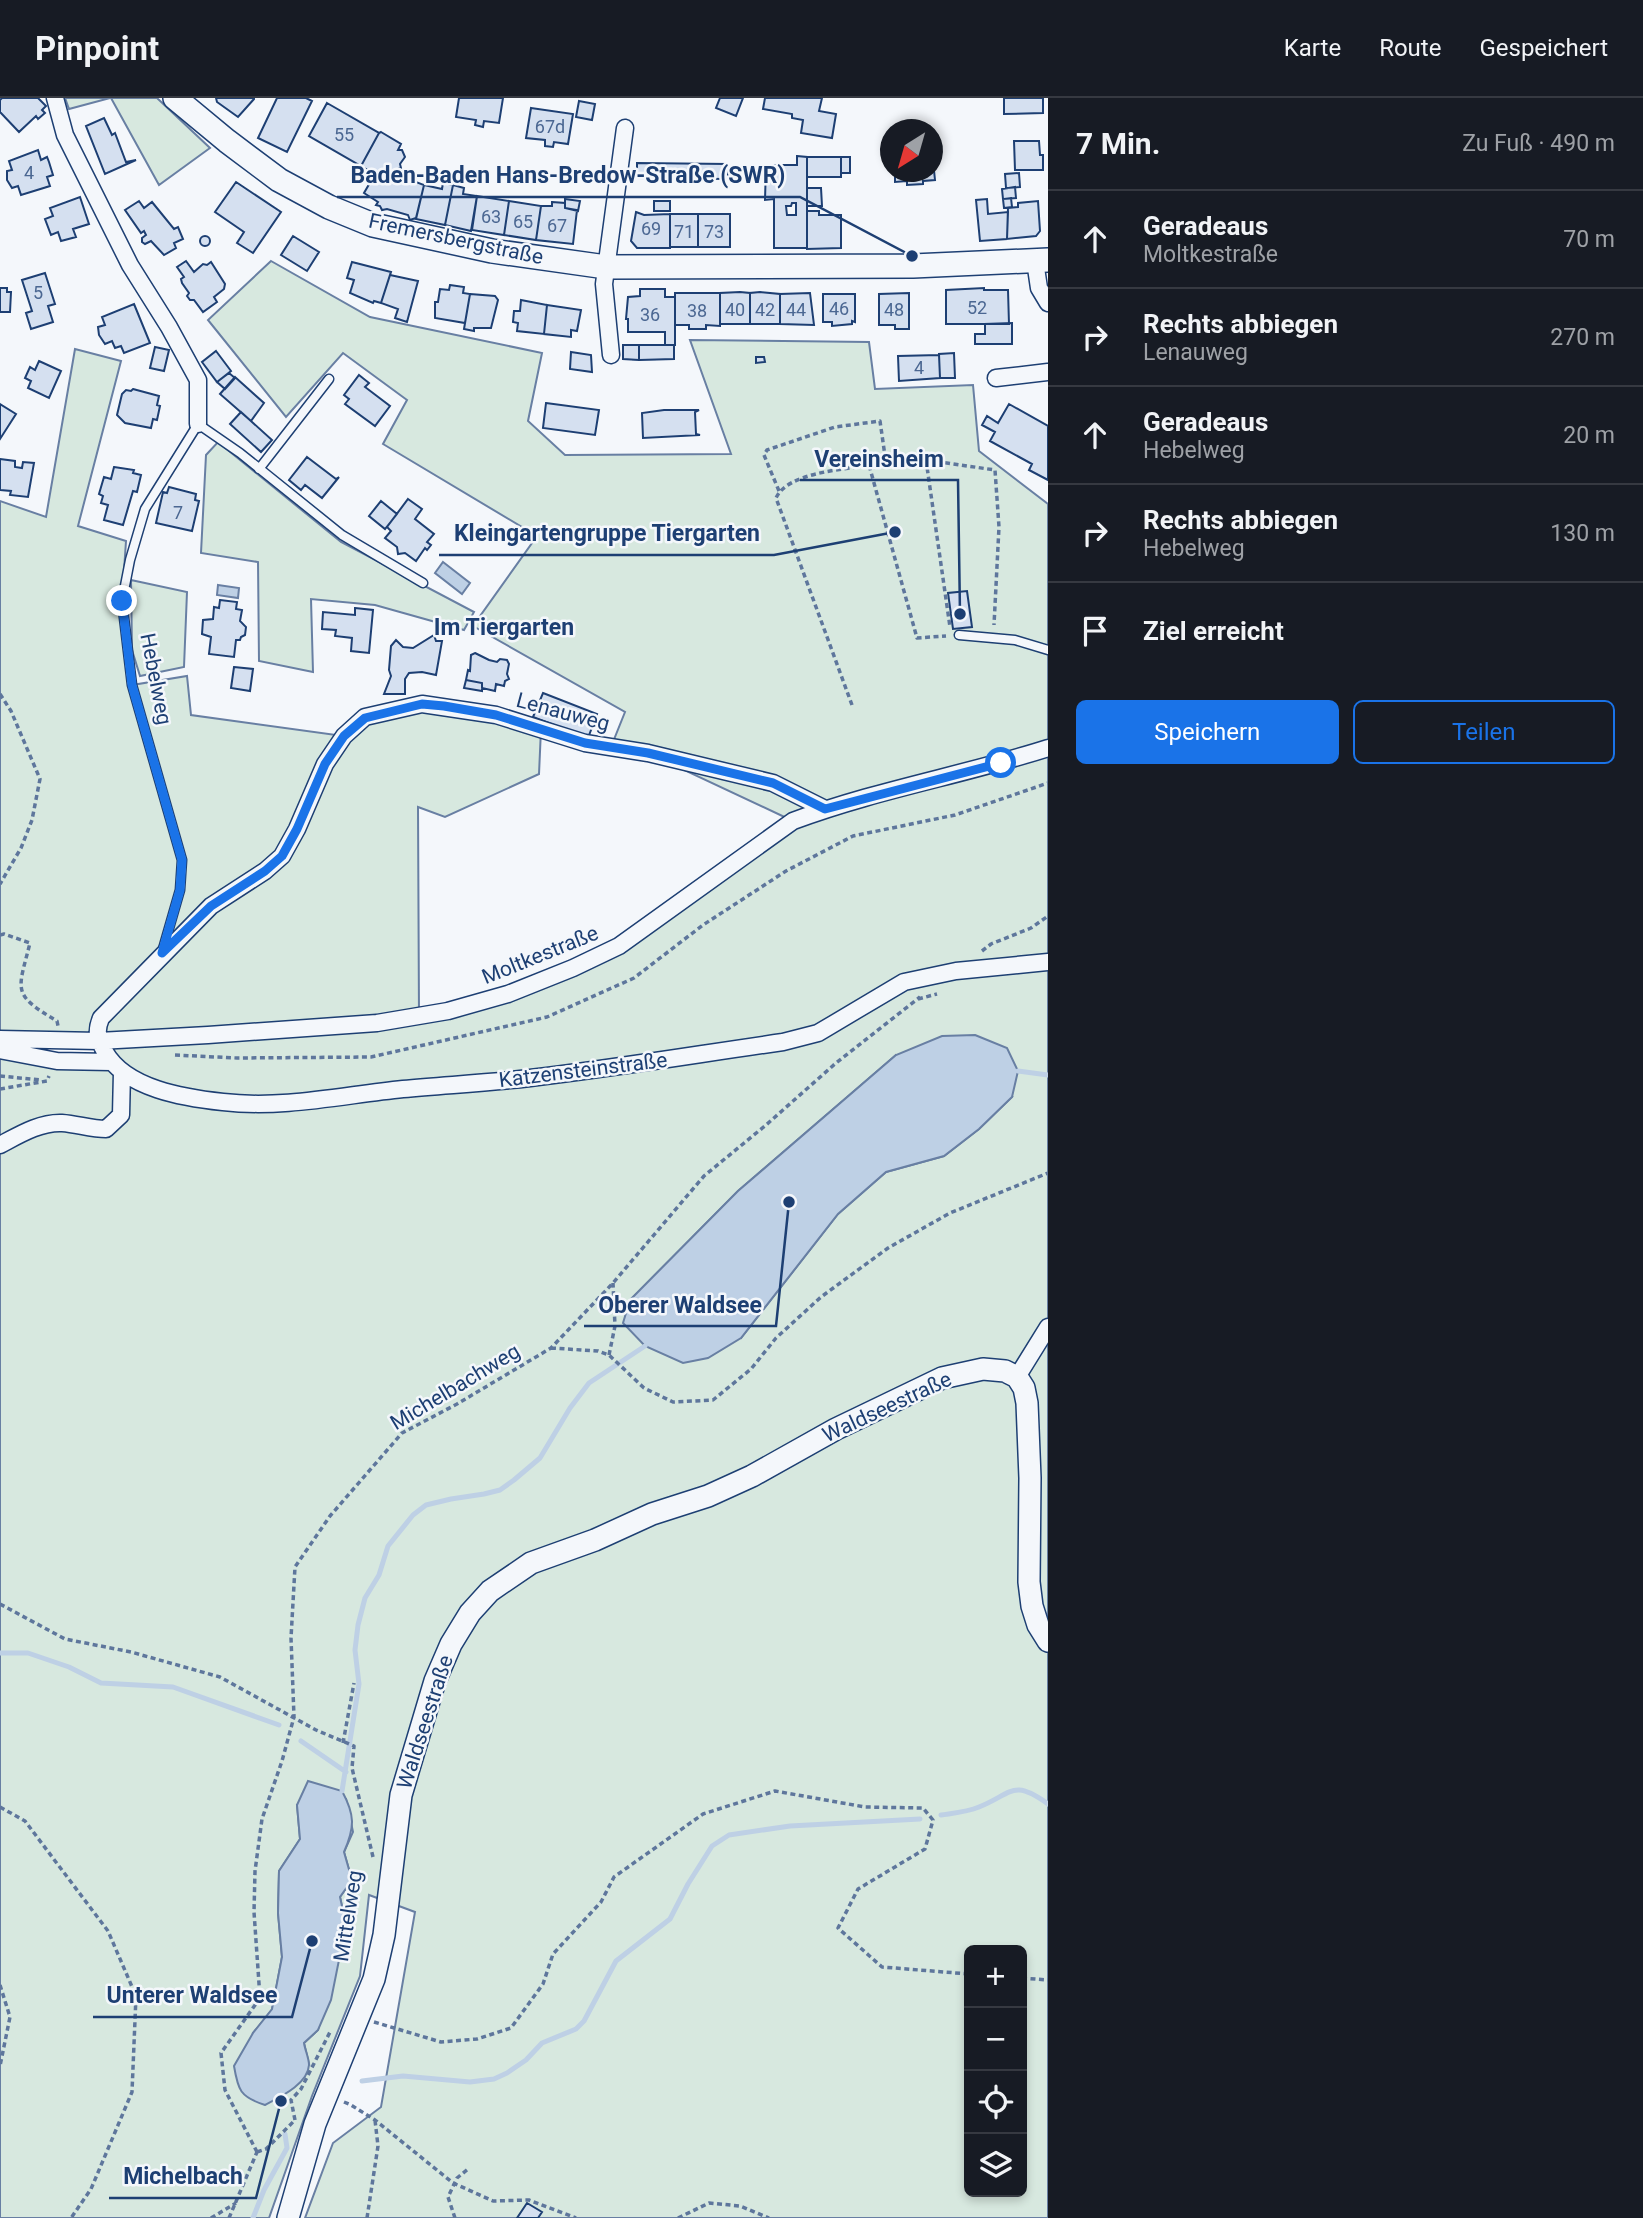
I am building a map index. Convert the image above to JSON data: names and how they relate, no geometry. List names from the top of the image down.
{
  "streets": {
    "main road": ["Fremersbergstraße"],
    "street": [
      "Hebelweg",
      "Lenauweg",
      "Moltkestraße",
      "Katzensteinstraße",
      "Waldseestraße"
    ],
    "path": ["Michelbachweg", "Mittelweg"]
  },
  "crossings": [
    ["Hebelweg", "Lenauweg"],
    ["Hebelweg", "Moltkestraße"],
    ["Lenauweg", "Moltkestraße"]
  ],
  "districts": ["Im Tiergarten"],
  "places": [
    "Baden-Baden Hans-Bredow-Straße (SWR)",
    "Kleingartengruppe Tiergarten",
    "Vereinsheim",
    "Oberer Waldsee",
    "Unterer Waldsee",
    "Michelbach"
  ],
  "house_numbers": [
    "67d",
    "55",
    "4",
    "63",
    "65",
    "67",
    "69",
    "71",
    "73",
    "5",
    "52",
    "46",
    "40",
    "42",
    "44",
    "48",
    "38",
    "36",
    "4",
    "7"
  ],
  "north": "bottom left",
  "page": {
    "header": "Pinpoint",
    "nav": ["Karte", "Route", "Gespeichert"],
    "heading": ["7 Min.", "Zu Fuß · 490 m"],
    "list": [
      ["Geradeaus", "Moltkestraße", "70 m"],
      ["Rechts abbiegen", "Lenauweg", "270 m"],
      ["Geradeaus", "Hebelweg", "20 m"],
      ["Rechts abbiegen", "Hebelweg", "130 m"],
      "Ziel erreicht"
    ],
    "buttons": ["Speichern", "Teilen"],
    "map_buttons": ["+", "−"]
  }
}
